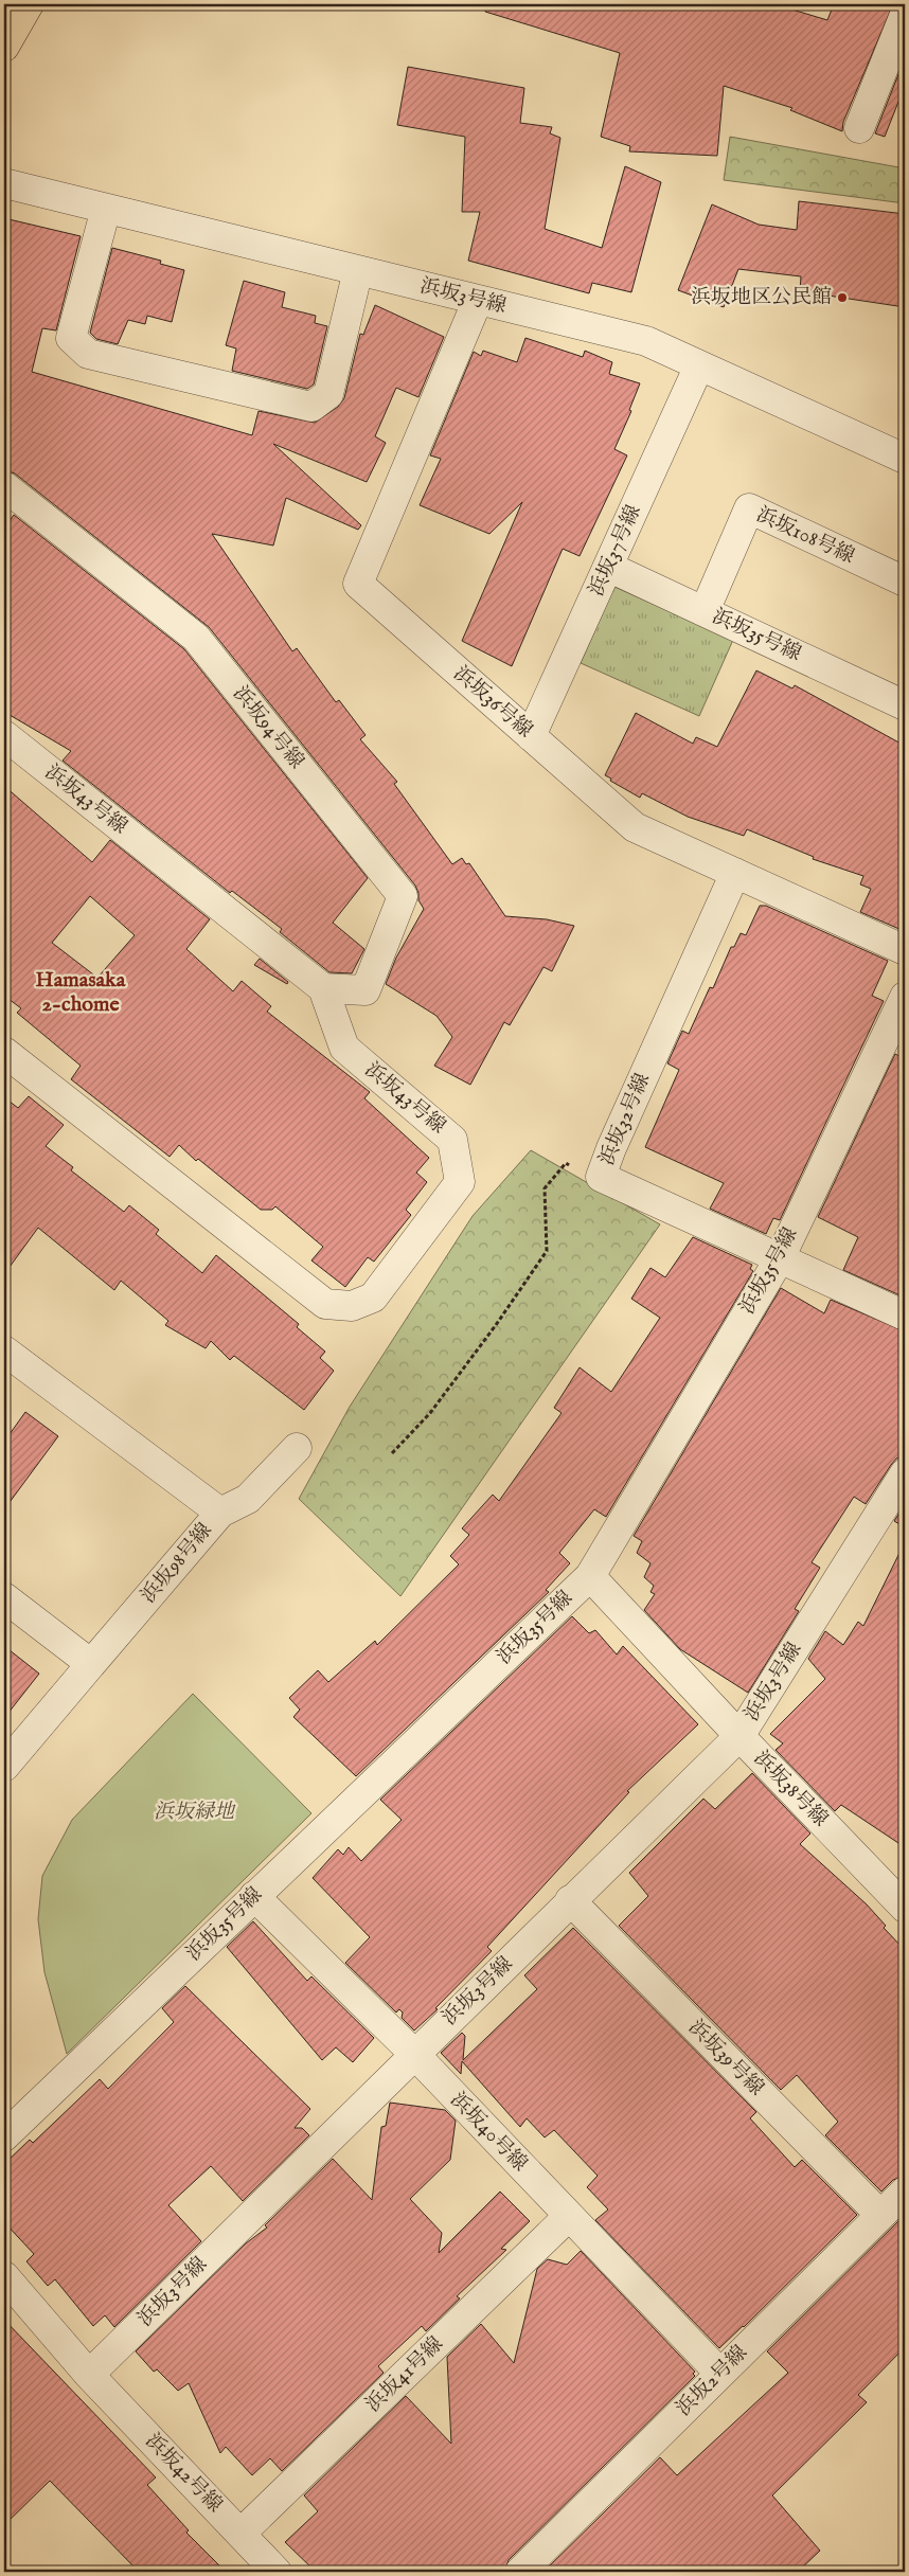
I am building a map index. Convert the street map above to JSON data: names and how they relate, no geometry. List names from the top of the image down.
{
  "streets": {
    "street": [
      "浜坂3号線",
      "浜坂108号線",
      "浜坂37号線",
      "浜坂35号線",
      "浜坂36号線",
      "浜坂94号線",
      "浜坂43号線",
      "浜坂32号線",
      "浜坂98号線",
      "浜坂38号線",
      "浜坂39号線",
      "浜坂40号線",
      "浜坂41号線",
      "浜坂2号線",
      "浜坂42号線"
    ]
  },
  "crossings": [
    ["浜坂3号線", "浜坂37号線"],
    ["浜坂3号線", "浜坂36号線"],
    ["浜坂3号線", "浜坂38号線"],
    ["浜坂3号線", "浜坂39号線"],
    ["浜坂3号線", "浜坂40号線"],
    ["浜坂3号線", "浜坂42号線"],
    ["浜坂108号線", "浜坂35号線"],
    ["浜坂37号線", "浜坂35号線"],
    ["浜坂37号線", "浜坂36号線"],
    ["浜坂35号線", "浜坂32号線"],
    ["浜坂35号線", "浜坂38号線"],
    ["浜坂35号線", "浜坂40号線"],
    ["浜坂36号線", "浜坂32号線"],
    ["浜坂94号線", "浜坂43号線"],
    ["浜坂39号線", "浜坂2号線"],
    ["浜坂40号線", "浜坂41号線"],
    ["浜坂40号線", "浜坂2号線"],
    ["浜坂41号線", "浜坂42号線"]
  ],
  "districts": ["Hamasaka 2-chome"],
  "parks": ["浜坂緑地"],
  "places": ["浜坂地区公民館"]
}
